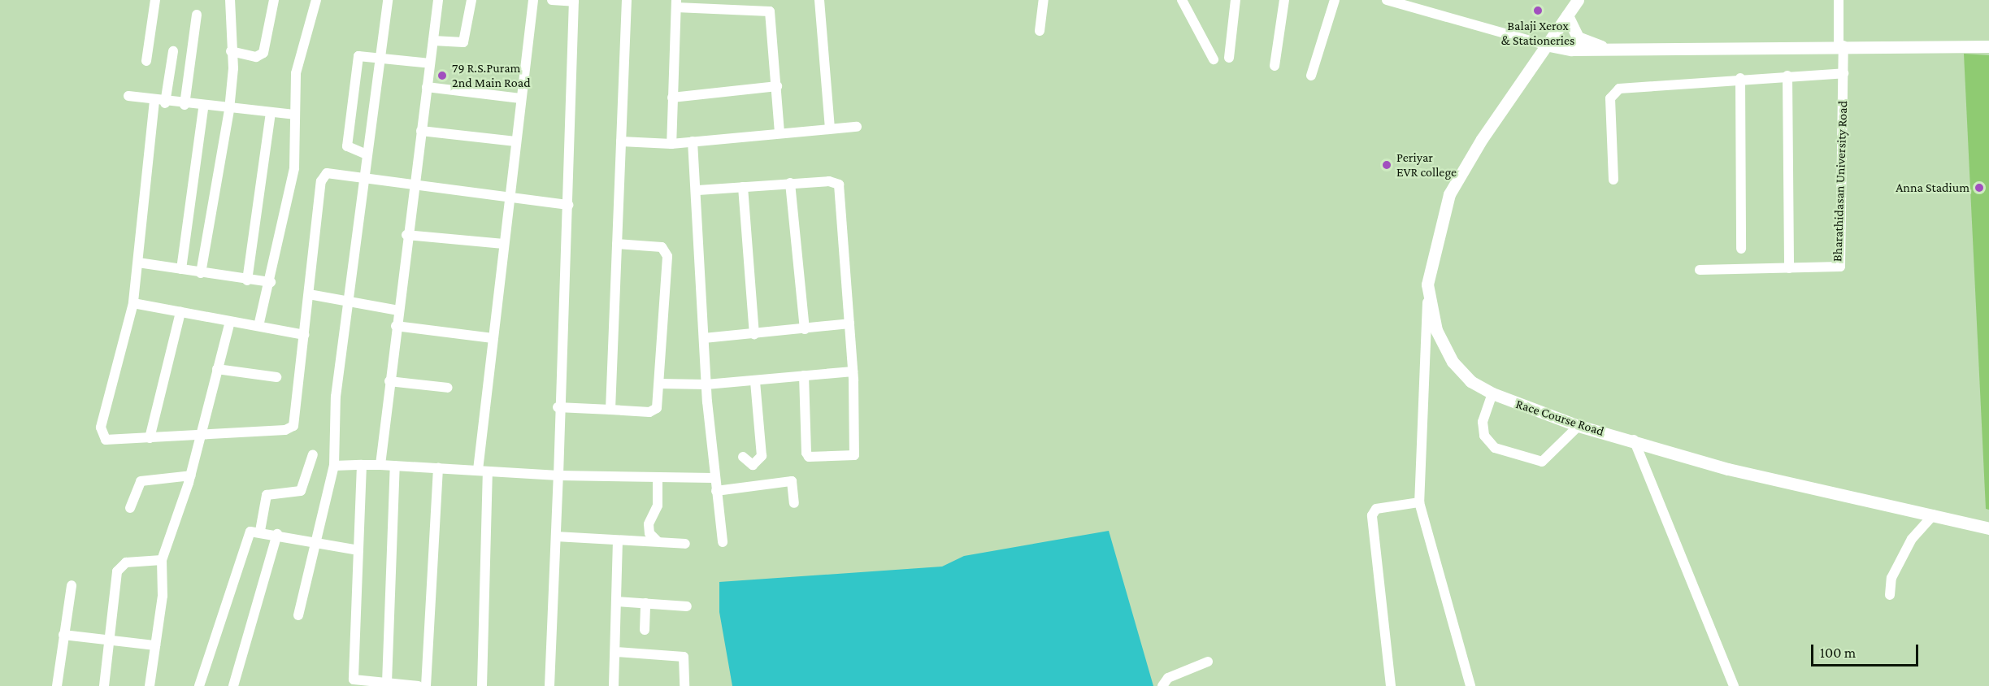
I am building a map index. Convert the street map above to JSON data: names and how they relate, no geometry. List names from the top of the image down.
{
  "streets": {
    "main road": ["Race Course Road"],
    "street": ["Bharathidasan University Road"]
  },
  "places": [
    "Balaji Xerox & Stationeries",
    "79 R.S.Puram 2nd Main Road",
    "Periyar EVR college",
    "Anna Stadium"
  ],
  "scale_bar": "100 m"
}
